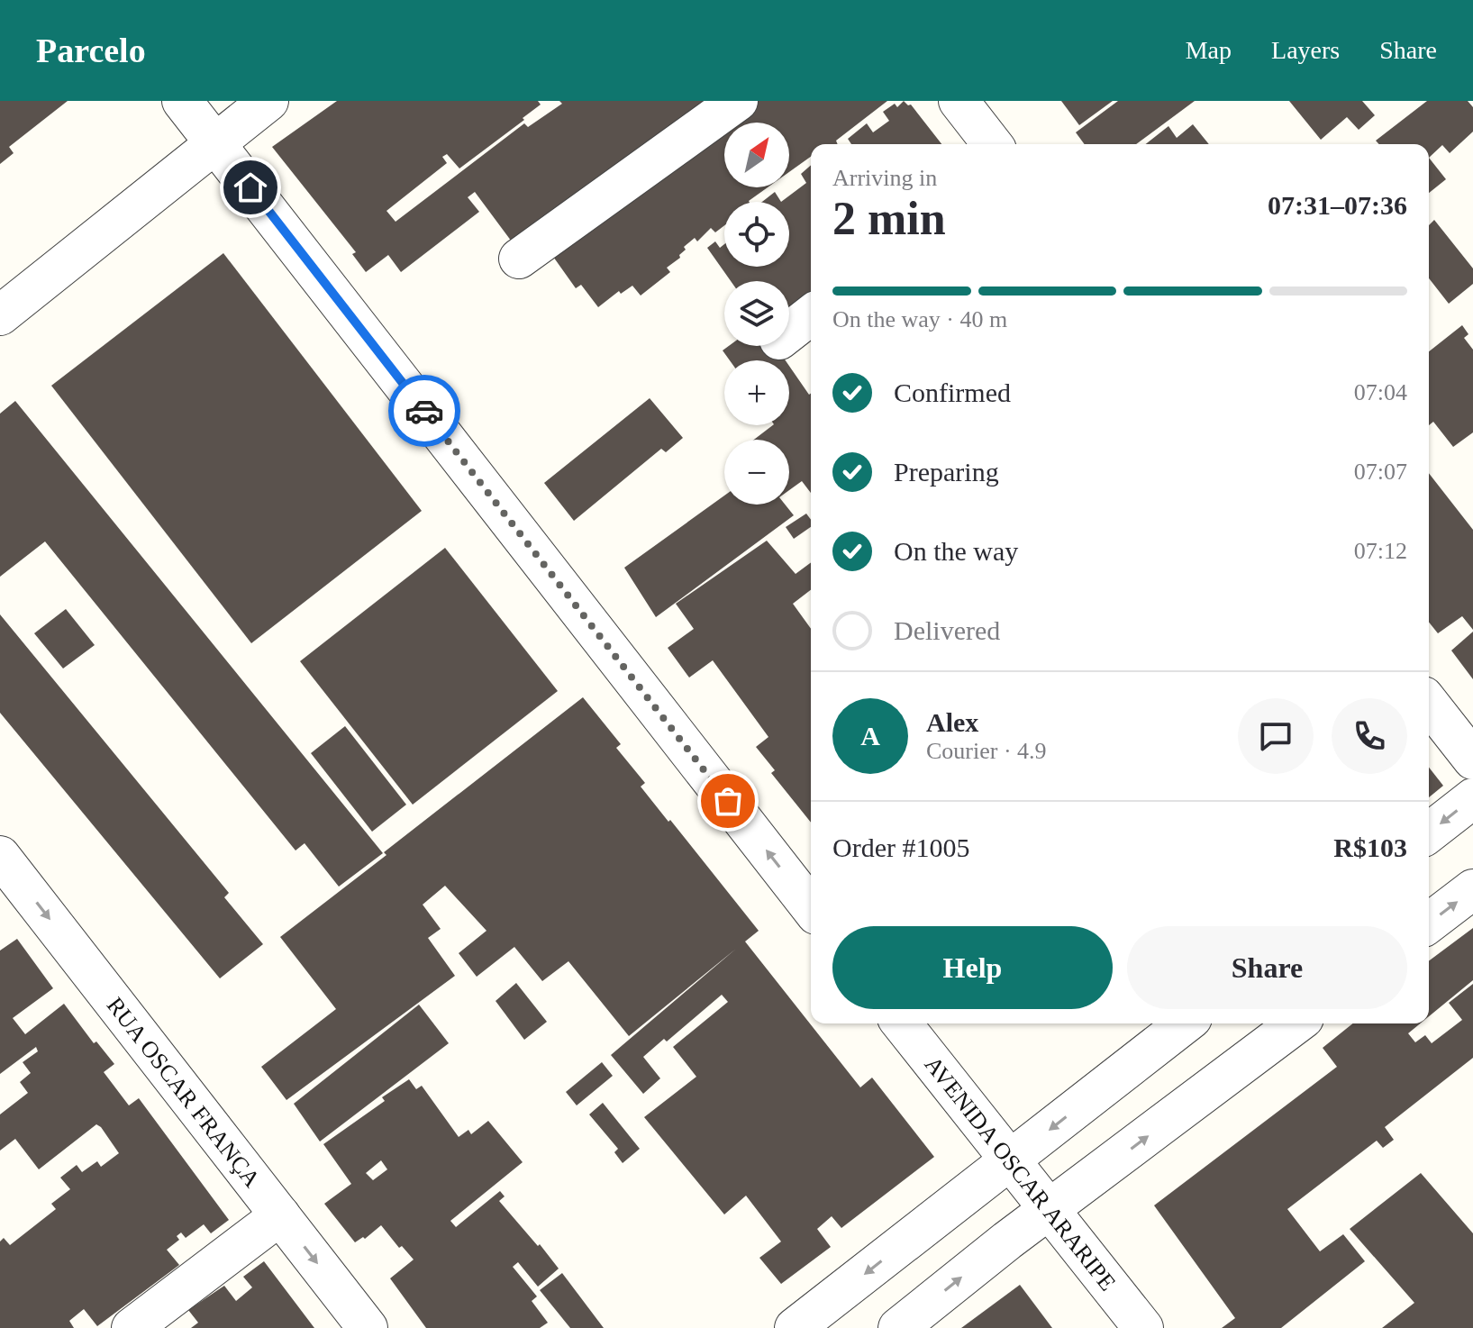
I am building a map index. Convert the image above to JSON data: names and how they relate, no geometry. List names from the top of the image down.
{
  "streets": {
    "street": ["RUA OSCAR FRANÇA", "AVENIDA OSCAR ARARIPE"]
  },
  "one_way": ["RUA OSCAR FRANÇA"],
  "north": "top right",
  "page": {
    "header": "Parcelo",
    "nav": ["Map", "Layers", "Share"],
    "map_buttons": ["+", "−"],
    "heading": ["2 min", "Arriving in", "07:31–07:36"],
    "panel": [
      "Alex",
      "Courier · 4.9",
      "Order #1005",
      "R$103"
    ],
    "bar": "On the way · 40 m",
    "list": [
      ["Confirmed", "07:04"],
      ["Preparing", "07:07"],
      ["On the way", "07:12"],
      "Delivered"
    ],
    "round": "A",
    "buttons": ["Help", "Share"]
  }
}
